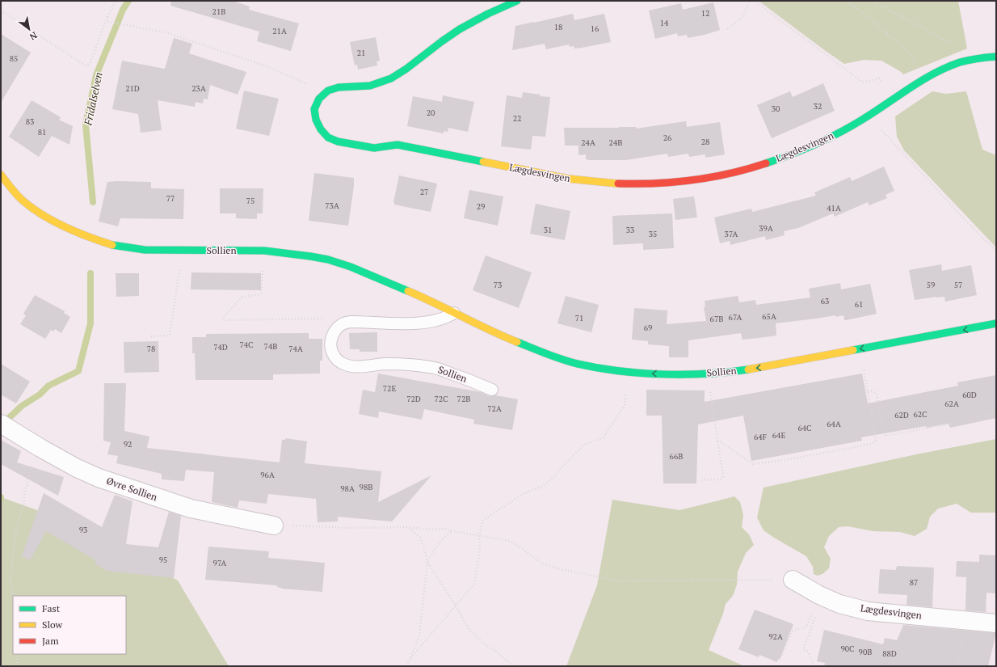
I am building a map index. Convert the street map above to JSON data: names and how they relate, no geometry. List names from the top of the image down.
{
  "streets": {
    "street": ["Lægdesvingen", "Sollien", "Øvre Sollien"]
  },
  "water": ["Fridalselven"],
  "house_numbers": [
    "21B",
    "12",
    "14",
    "18",
    "16",
    "21A",
    "21",
    "85",
    "21D",
    "23A",
    "32",
    "30",
    "20",
    "22",
    "83",
    "81",
    "26",
    "28",
    "24A",
    "24B",
    "27",
    "77",
    "75",
    "73A",
    "29",
    "41A",
    "39A",
    "31",
    "33",
    "35",
    "37A",
    "73",
    "59",
    "57",
    "63",
    "61",
    "65A",
    "67A",
    "71",
    "67B",
    "69",
    "74C",
    "74B",
    "74D",
    "78",
    "74A",
    "72E",
    "60D",
    "72D",
    "72C",
    "72B",
    "62A",
    "72A",
    "62C",
    "62D",
    "64A",
    "64C",
    "64E",
    "64F",
    "92",
    "66B",
    "96A",
    "98B",
    "98A",
    "93",
    "95",
    "97A",
    "87",
    "92A",
    "90C",
    "90B",
    "88D"
  ],
  "legend": ["Fast", "Slow", "Jam"],
  "north": "bottom right"
}
